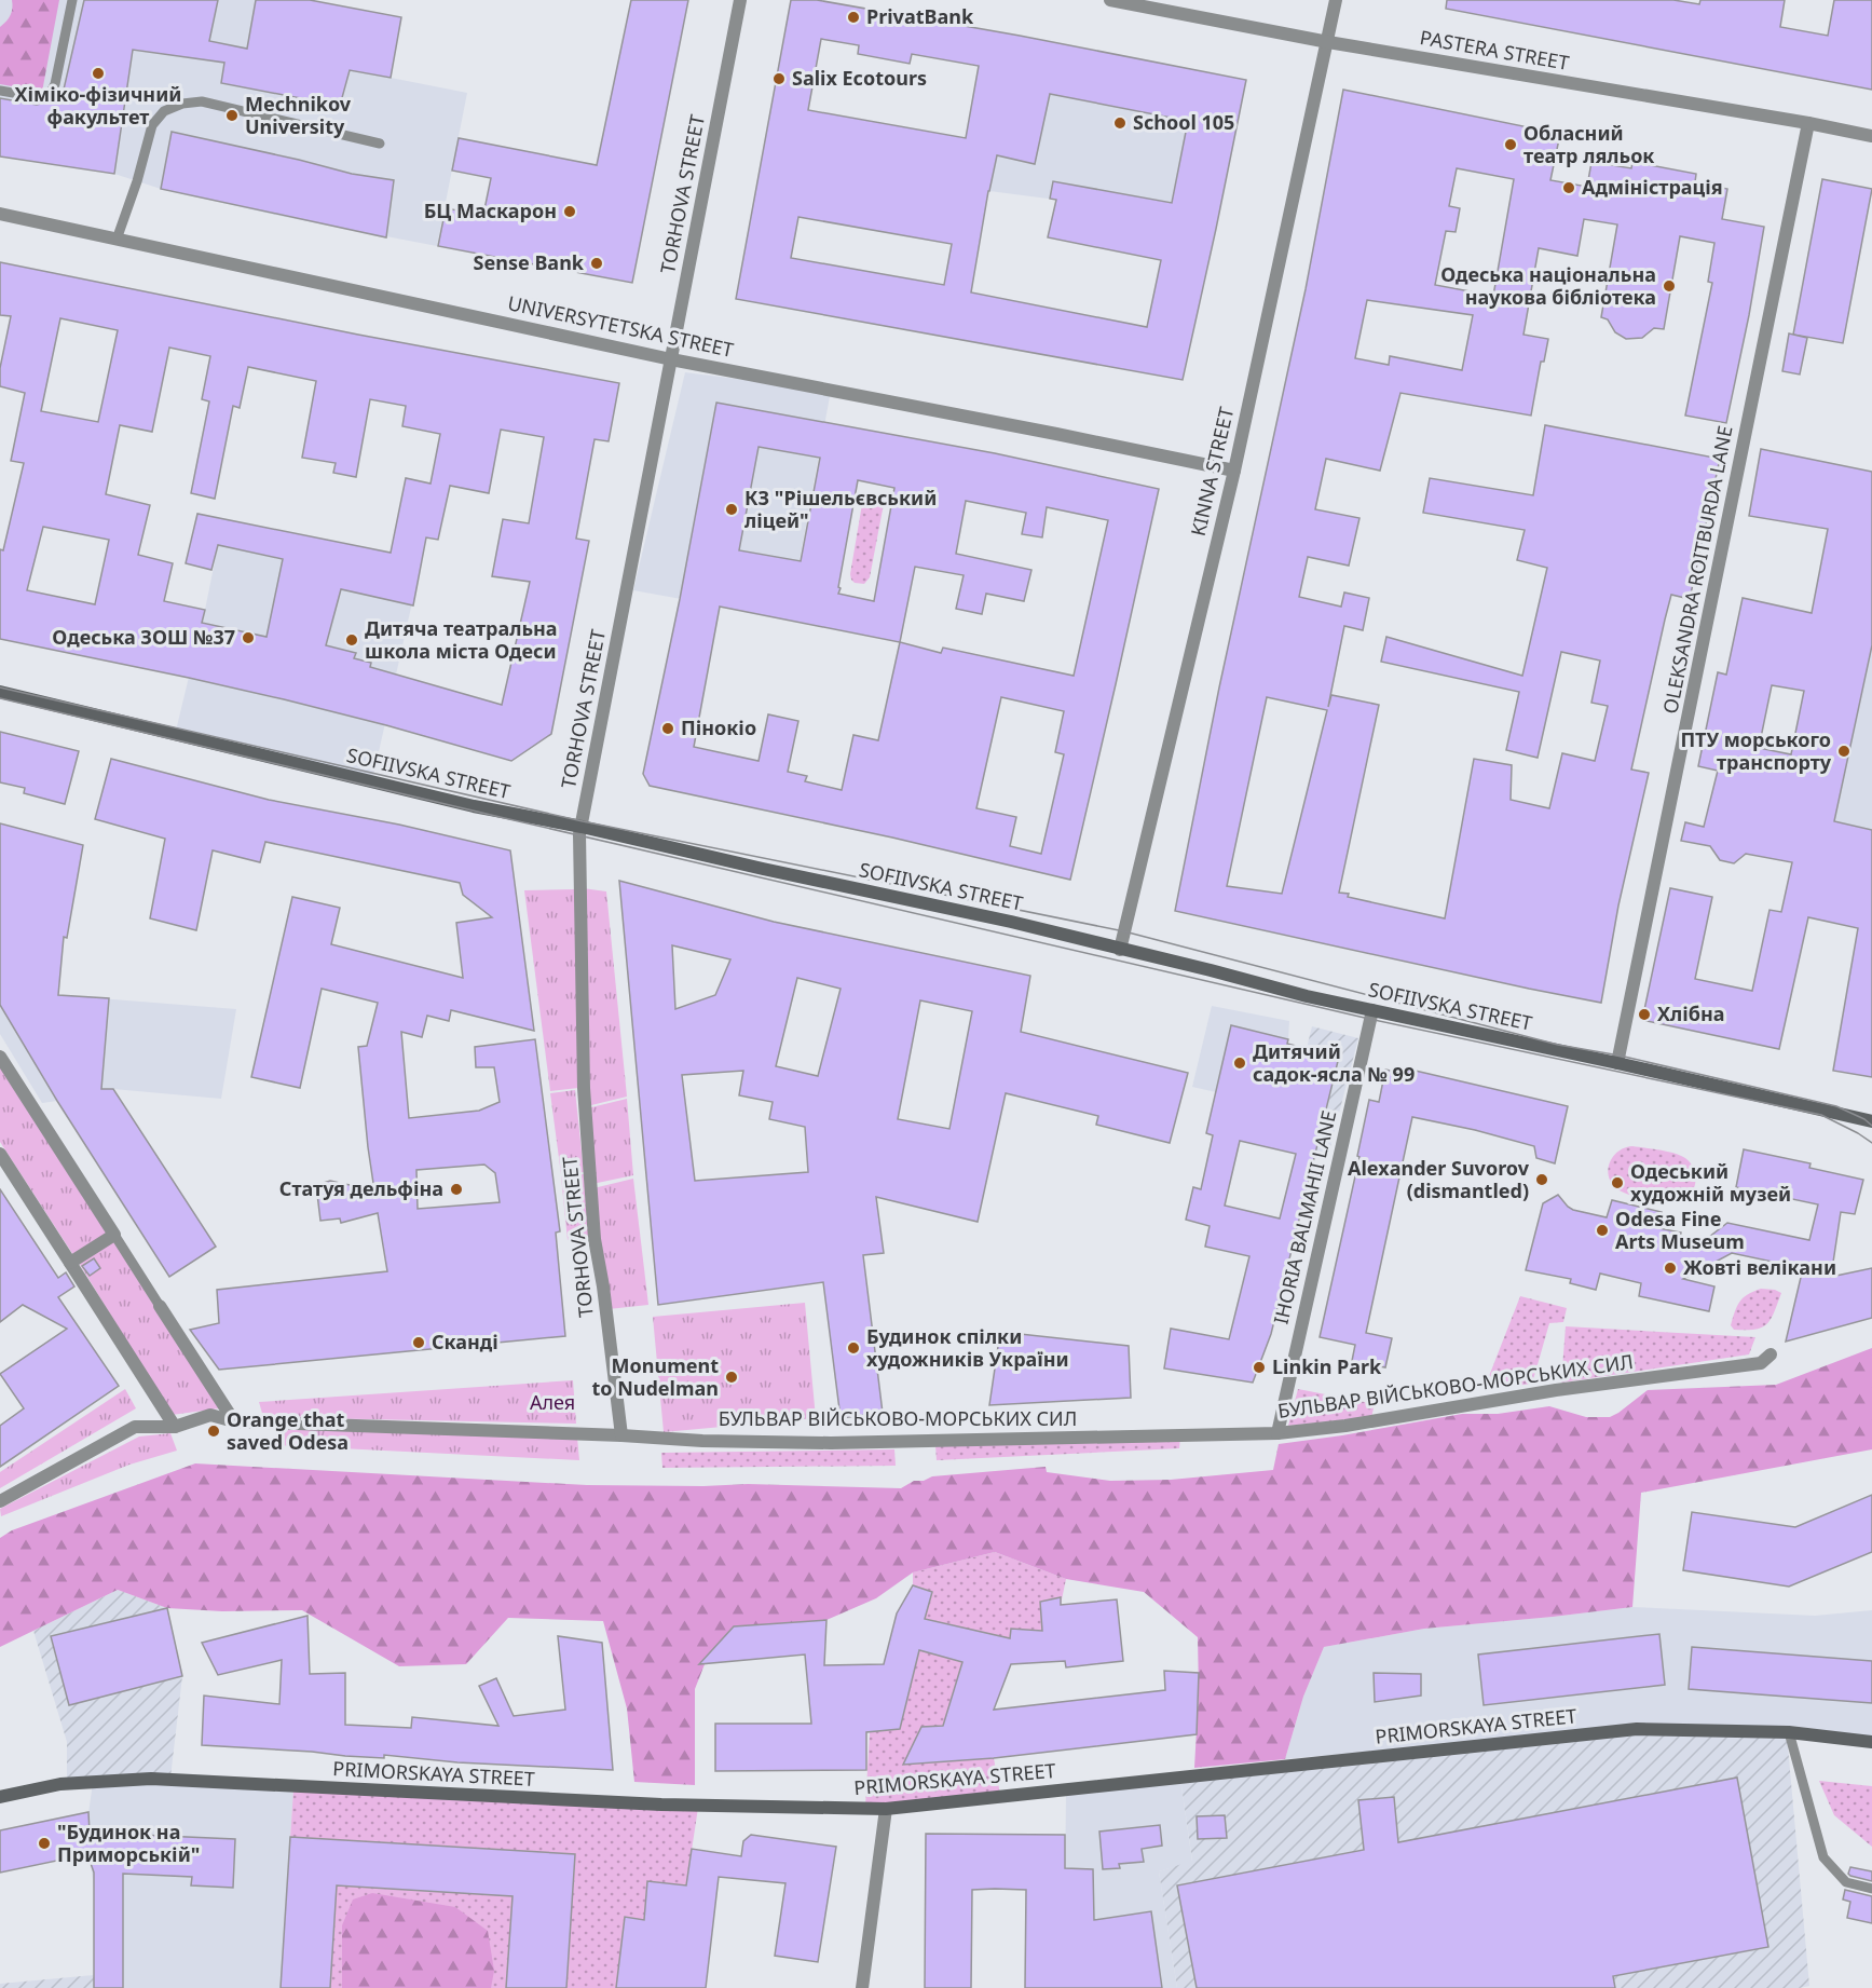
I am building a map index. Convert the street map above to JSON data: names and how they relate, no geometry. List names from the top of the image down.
{
  "streets": {
    "main road": ["SOFIIVSKA STREET", "PRIMORSKAYA STREET"],
    "street": [
      "PASTERA STREET",
      "TORHOVA STREET",
      "UNIVERSYTETSKA STREET",
      "KINNA STREET",
      "OLEKSANDRA ROITBURDA LANE",
      "IHORIA BALMAHII LANE",
      "БУЛЬВАР ВІЙСЬКОВО-МОРСЬКИХ СИЛ"
    ]
  },
  "crossings": [
    ["PASTERA STREET", "KINNA STREET"],
    ["PASTERA STREET", "OLEKSANDRA ROITBURDA LANE"],
    ["TORHOVA STREET", "UNIVERSYTETSKA STREET"],
    ["TORHOVA STREET", "SOFIIVSKA STREET"],
    ["TORHOVA STREET", "БУЛЬВАР ВІЙСЬКОВО-МОРСЬКИХ СИЛ"],
    ["UNIVERSYTETSKA STREET", "KINNA STREET"],
    ["KINNA STREET", "SOFIIVSKA STREET"],
    ["OLEKSANDRA ROITBURDA LANE", "SOFIIVSKA STREET"],
    ["SOFIIVSKA STREET", "IHORIA BALMAHII LANE"],
    ["IHORIA BALMAHII LANE", "БУЛЬВАР ВІЙСЬКОВО-МОРСЬКИХ СИЛ"]
  ],
  "parks": ["Алея"],
  "places": [
    "PrivatBank",
    "Хіміко-фізичний факультет",
    "Salix Ecotours",
    "Mechnikov University",
    "School 105",
    "Обласний театр ляльок",
    "Адміністрація",
    "БЦ Маскарон",
    "Sense Bank",
    "Одеська національна наукова бібліотека",
    "КЗ \"Рішельєвський ліцей\"",
    "Одеська ЗОШ №37",
    "Дитяча театральна школа міста Одеси",
    "Пінокіо",
    "ПТУ морського транспорту",
    "Хлібна",
    "Дитячий садок-ясла № 99",
    "Alexander Suvorov (dismantled)",
    "Одеський художній музей",
    "Статуя дельфіна",
    "Odesa Fine Arts Museum",
    "Жовті велікани",
    "Сканді",
    "Будинок спілки художників України",
    "Linkin Park",
    "Monument to Nudelman",
    "Orange that saved Odesa",
    "\"Будинок на Приморській\""
  ]
}
